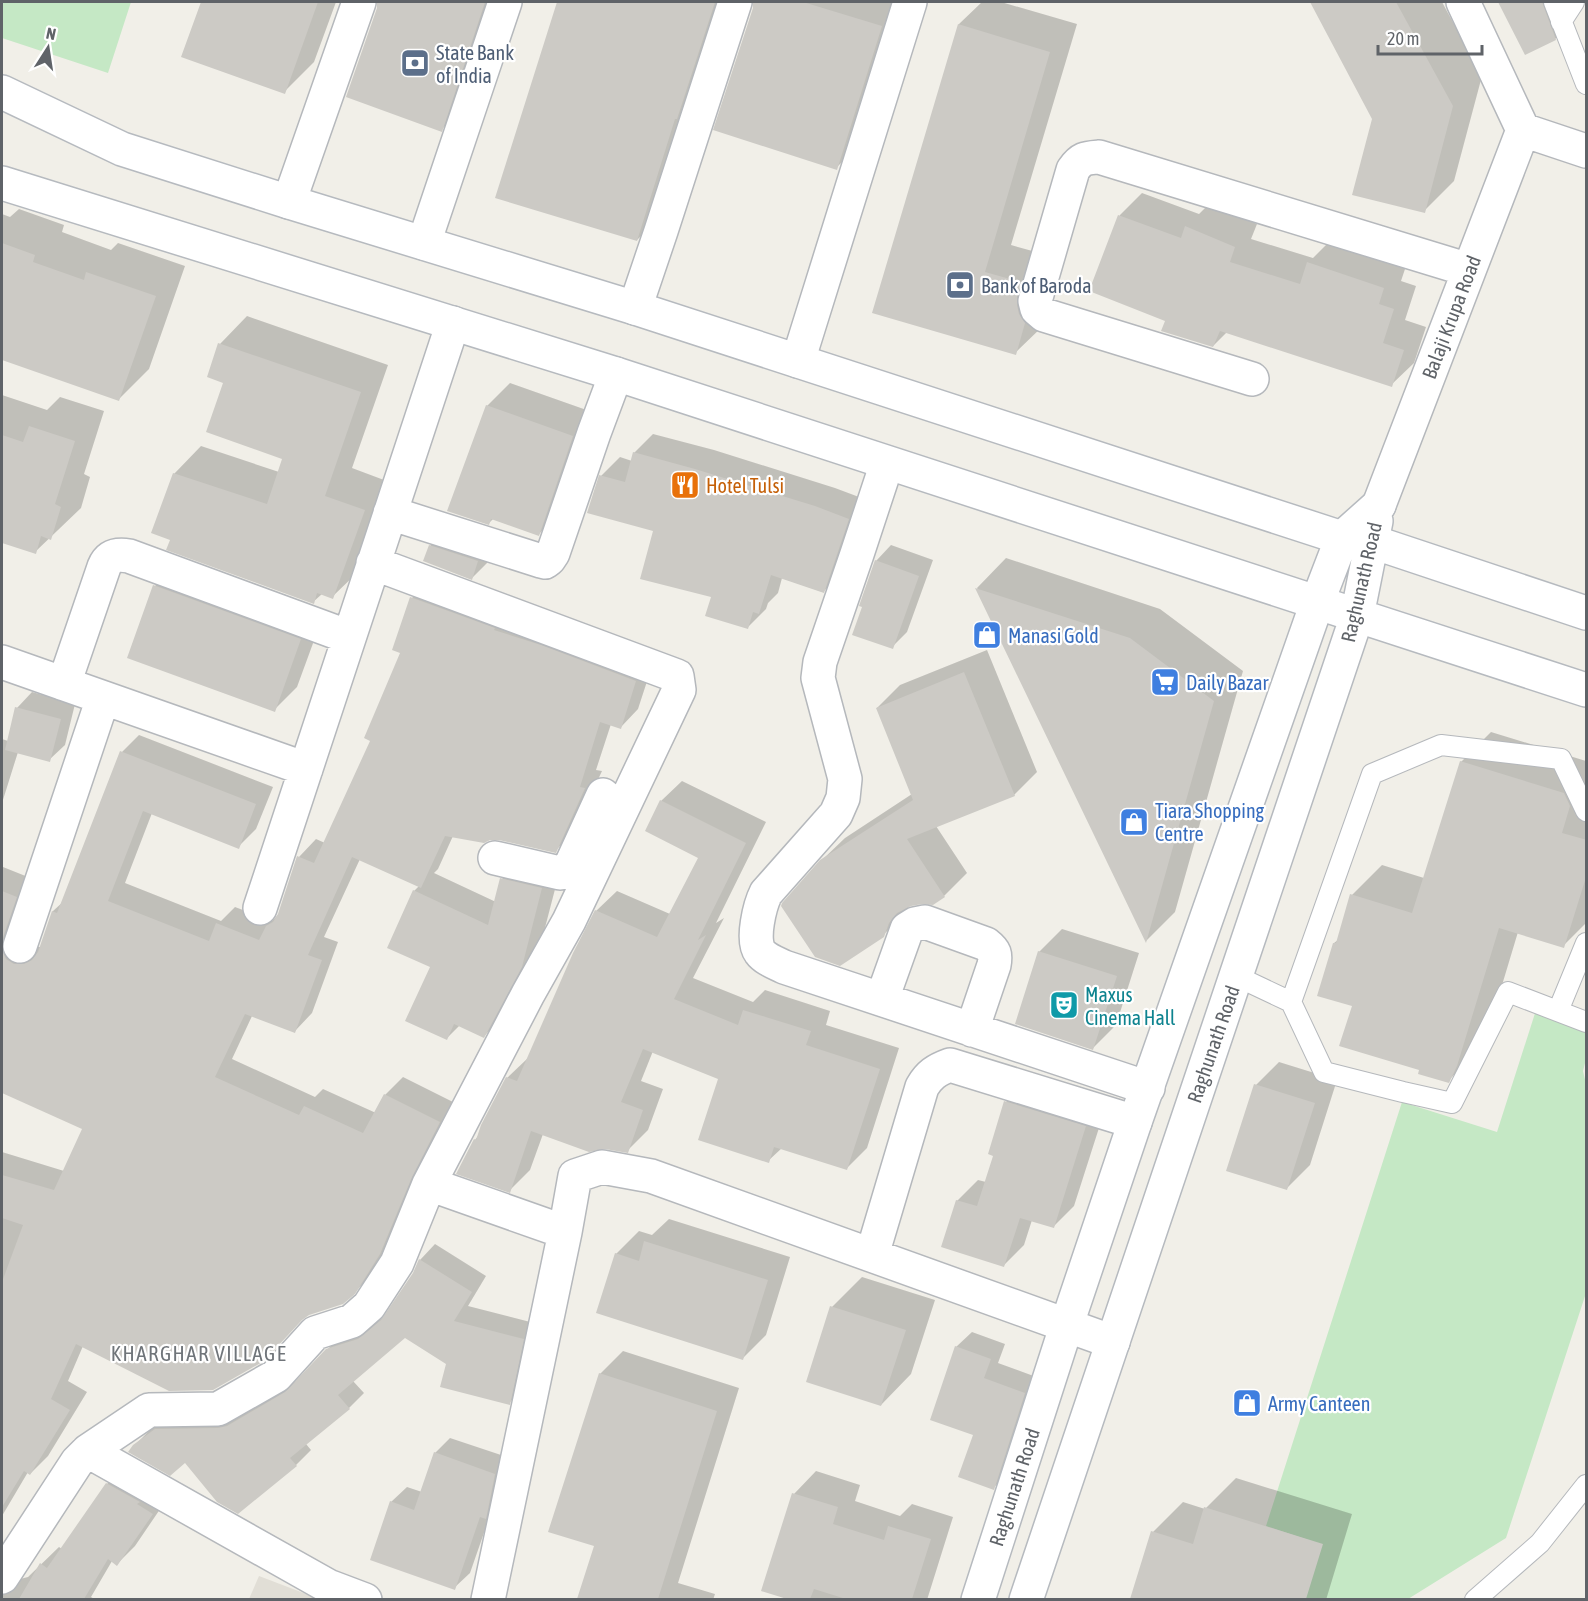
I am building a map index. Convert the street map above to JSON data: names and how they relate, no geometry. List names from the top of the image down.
{
  "streets": {
    "street": ["Balaji Krupa Road", "Raghunath Road"]
  },
  "crossings": [
    ["Balaji Krupa Road", "Raghunath Road"]
  ],
  "districts": ["KHARGHAR VILLAGE"],
  "places": {
    "bank": ["State Bank of India", "Bank of Baroda"],
    "restaurant": ["Hotel Tulsi"],
    "shop": ["Manasi Gold", "Tiara Shopping Centre", "Army Canteen"],
    "supermarket": ["Daily Bazar"],
    "theatre": ["Maxus Cinema Hall"]
  },
  "scale_bar": "20 m",
  "north": "top"
}
